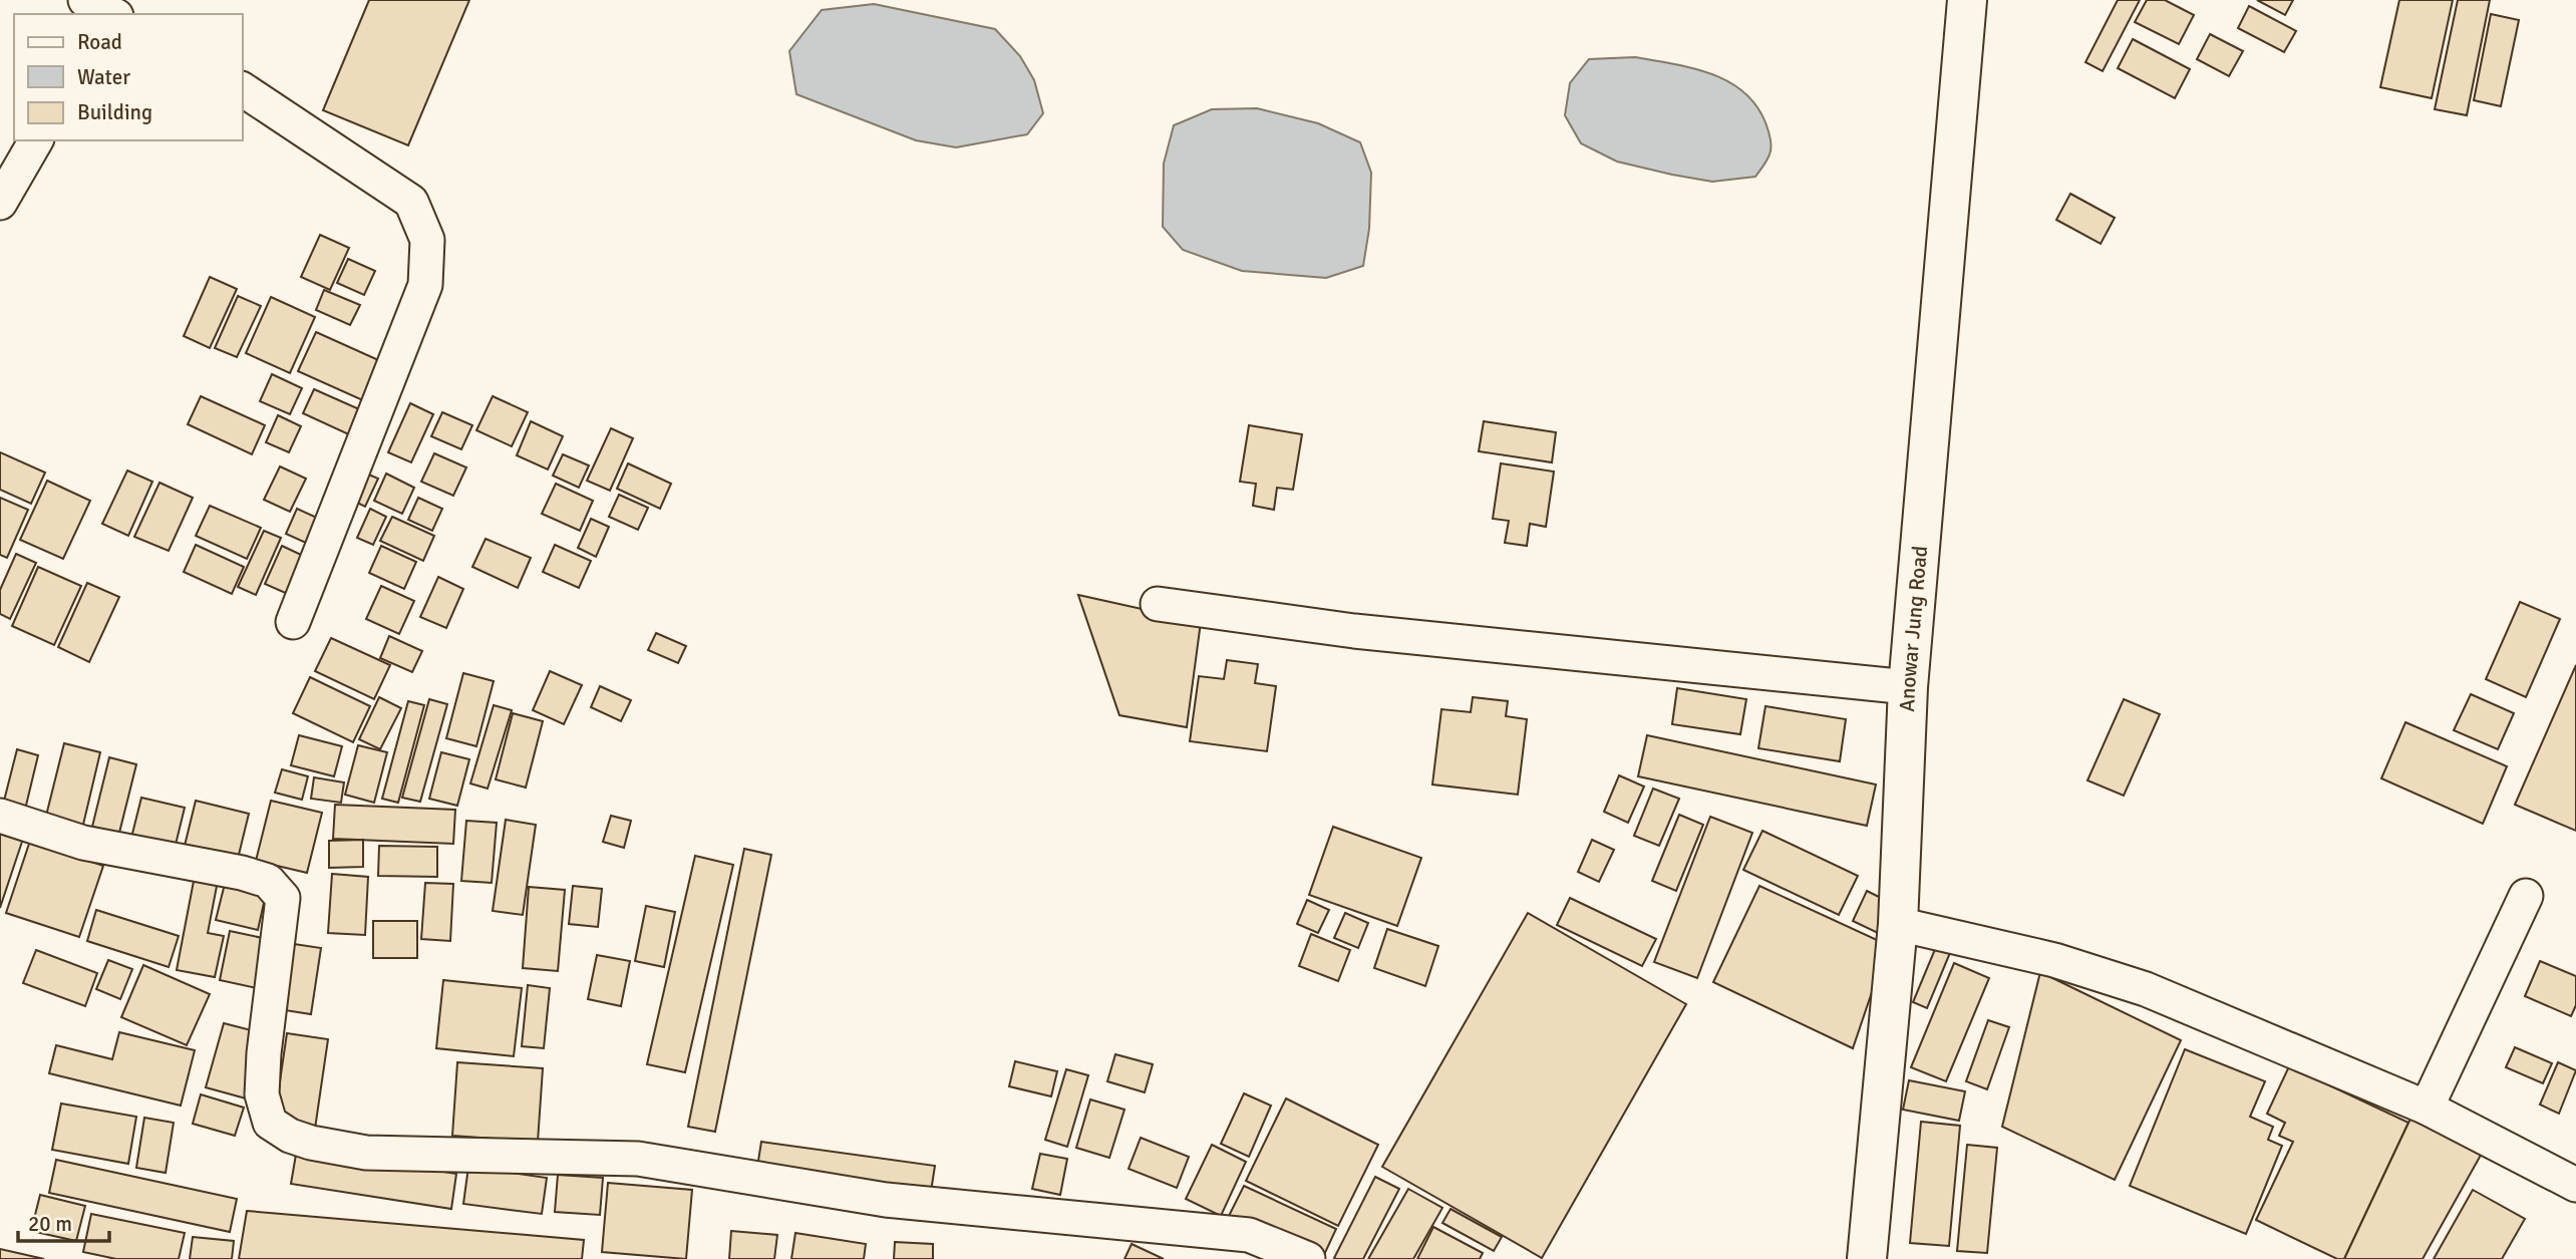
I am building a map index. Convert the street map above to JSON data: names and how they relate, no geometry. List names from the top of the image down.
{
  "streets": {
    "highway": ["Anowar Jung Road"]
  },
  "legend": ["Road", "Water", "Building"],
  "scale_bar": "20 m"
}
